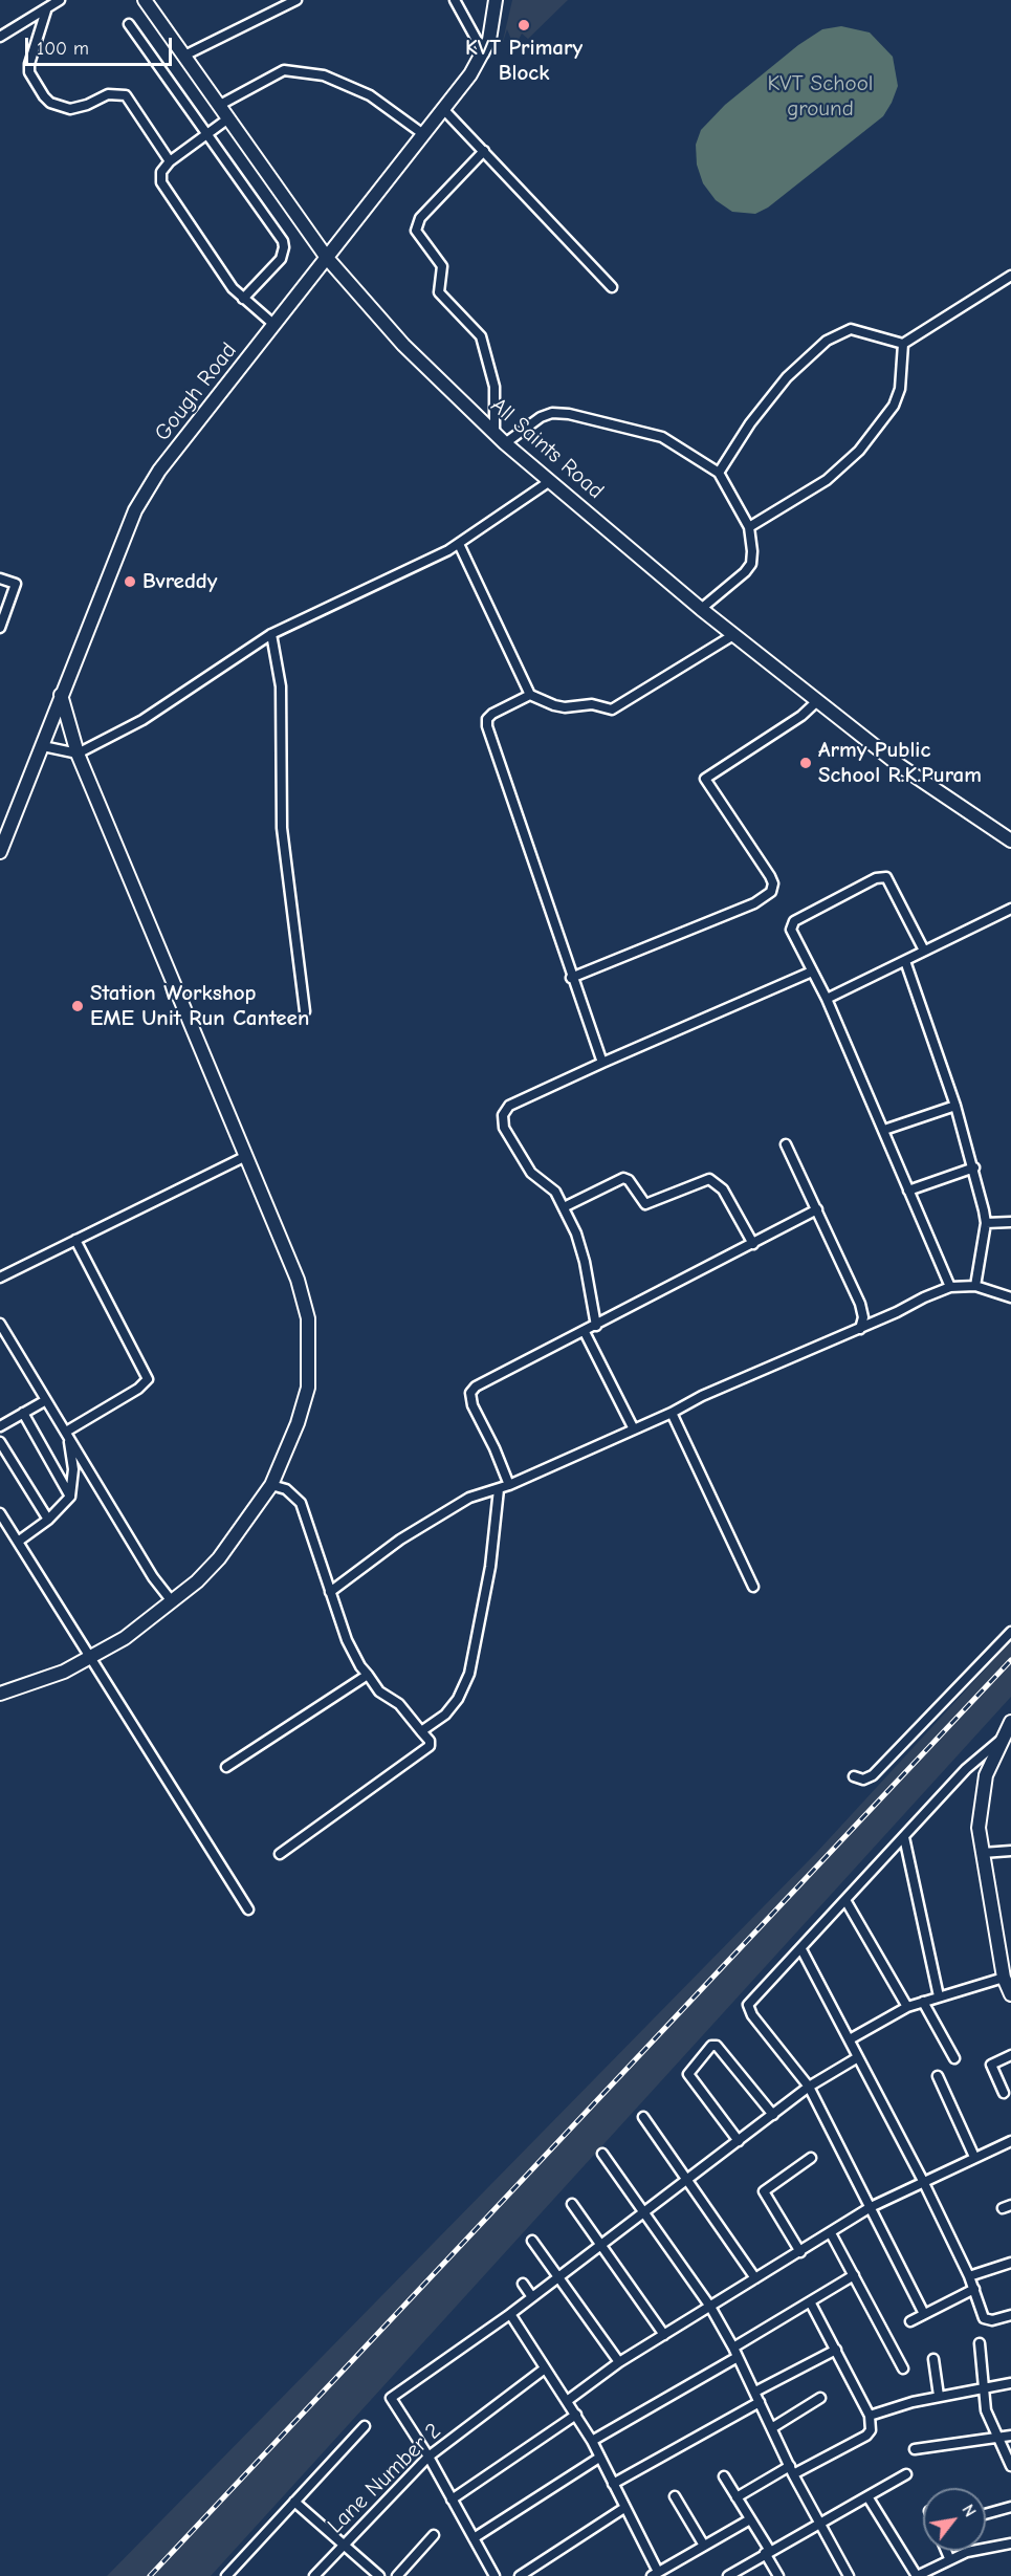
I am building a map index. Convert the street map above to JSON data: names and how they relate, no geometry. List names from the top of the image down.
{
  "streets": {
    "street": ["Gough Road", "All Saints Road", "Lane Number 2"]
  },
  "crossings": [
    ["Gough Road", "All Saints Road"]
  ],
  "parks": ["KVT School ground"],
  "places": [
    "KVT Primary Block",
    "Bvreddy",
    "Army Public School R.K.Puram",
    "Station Workshop EME Unit Run Canteen"
  ],
  "scale_bar": "100 m",
  "north": "top right"
}
